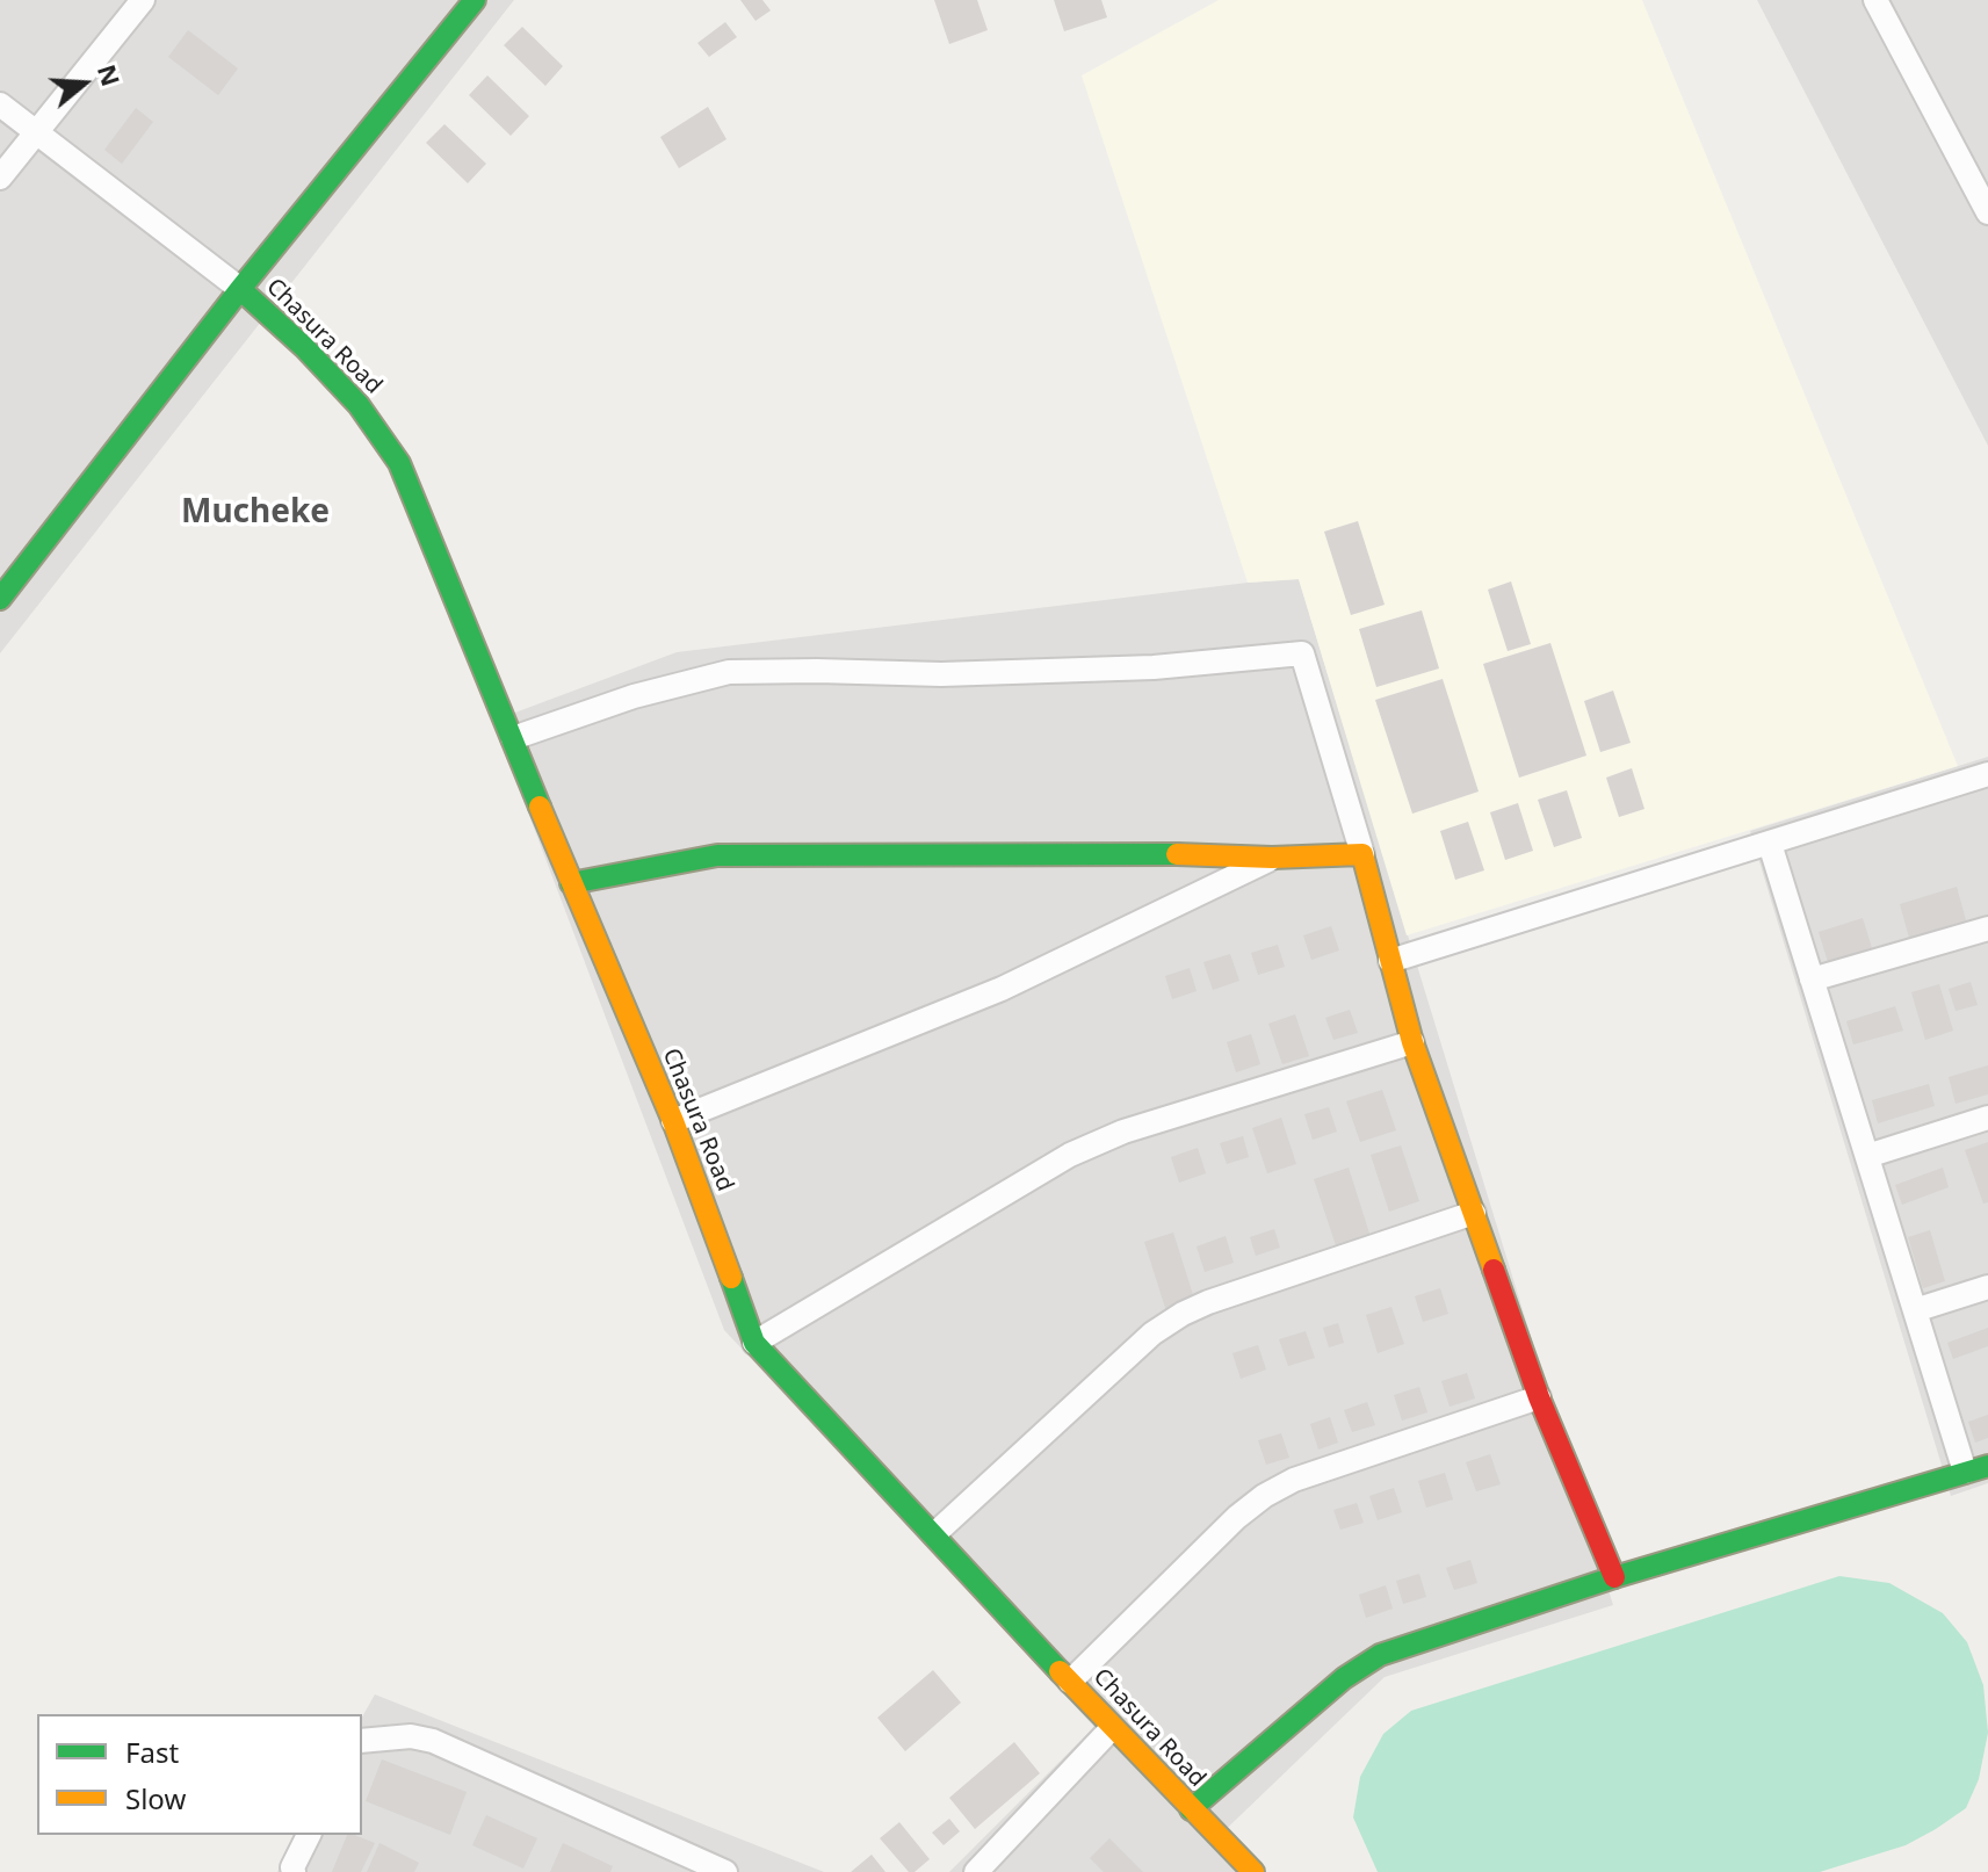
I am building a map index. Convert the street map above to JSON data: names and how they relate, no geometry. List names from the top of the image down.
{
  "streets": {
    "street": ["Chasura Road"]
  },
  "districts": ["Mucheke"],
  "legend": ["Fast", "Slow"],
  "north": "right"
}
